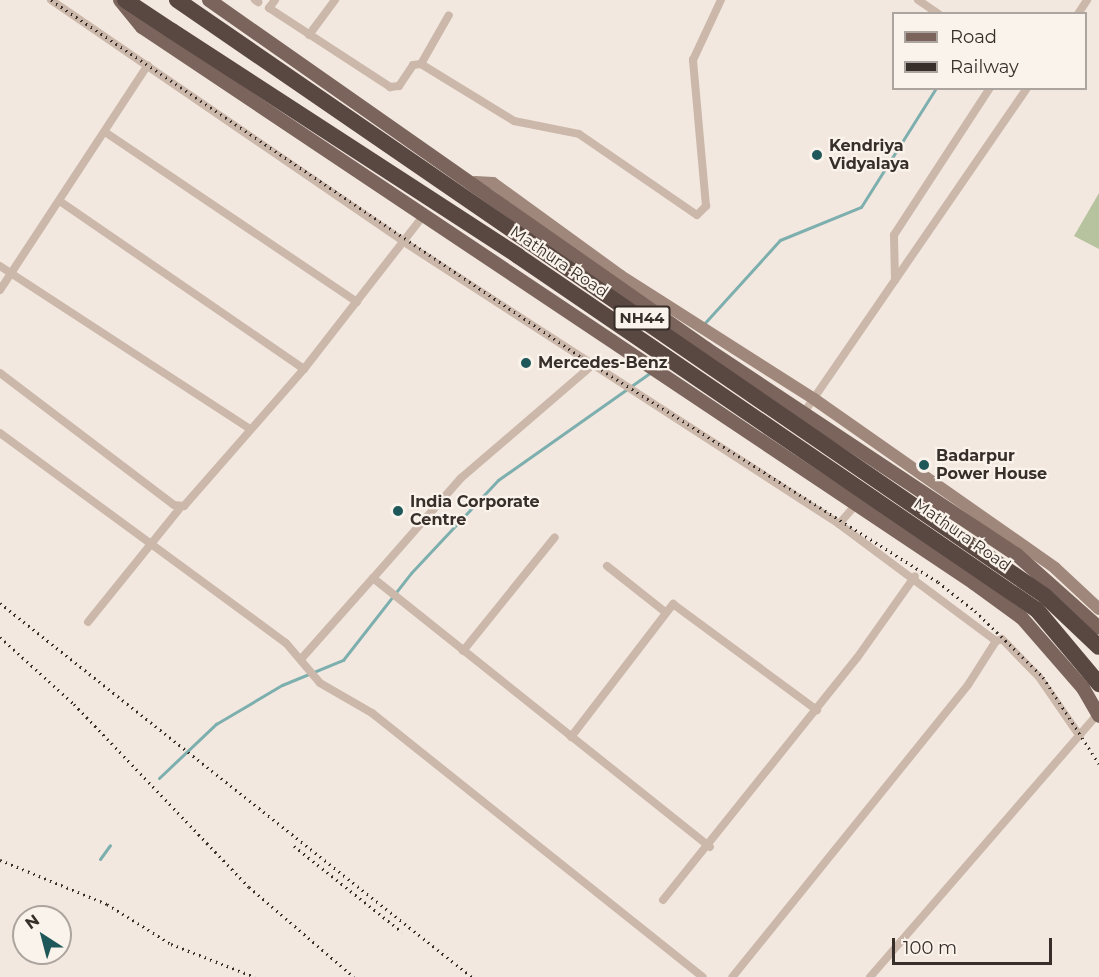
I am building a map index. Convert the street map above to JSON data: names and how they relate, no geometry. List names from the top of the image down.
{
  "streets": {
    "highway": ["Mathura Road", "NH44"]
  },
  "places": [
    "Kendriya Vidyalaya",
    "Mercedes-Benz",
    "Badarpur Power House",
    "India Corporate Centre"
  ],
  "legend": ["Road", "Railway"],
  "scale_bar": "100 m",
  "north": "top left"
}
